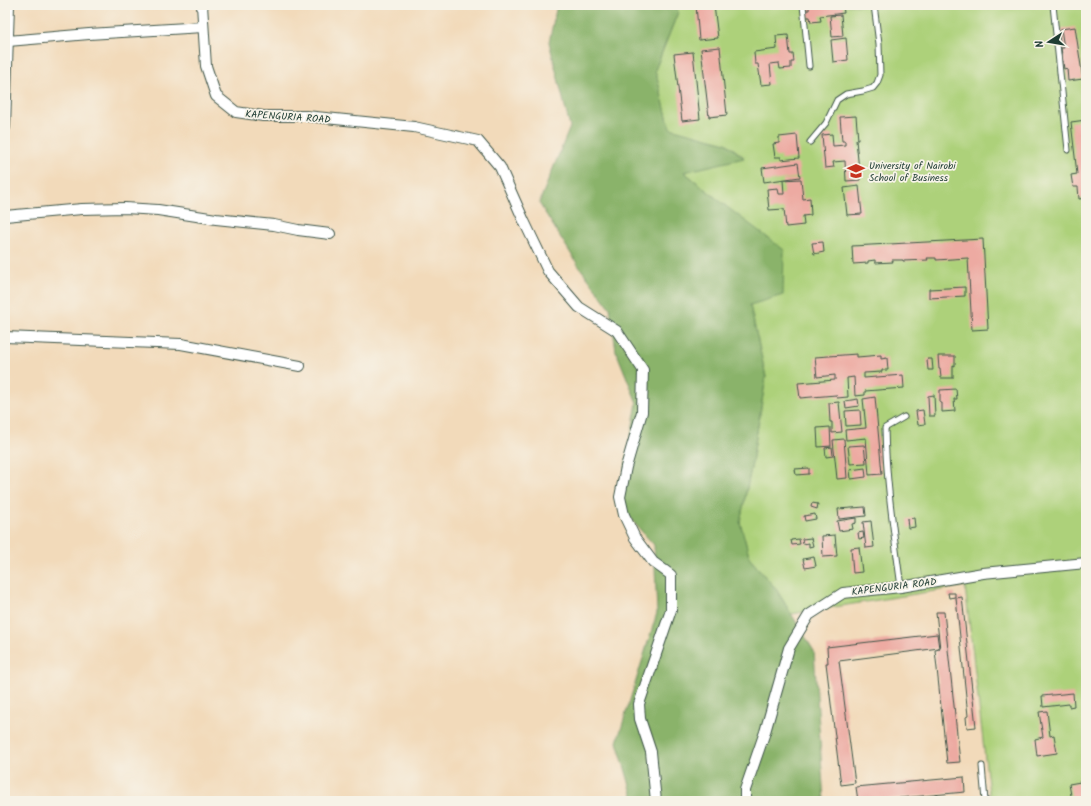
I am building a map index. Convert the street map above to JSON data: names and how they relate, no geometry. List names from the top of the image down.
{
  "streets": {
    "street": ["KAPENGURIA ROAD"]
  },
  "places": {
    "school or university": ["University of Nairobi School of Business"]
  },
  "north": "left"
}
